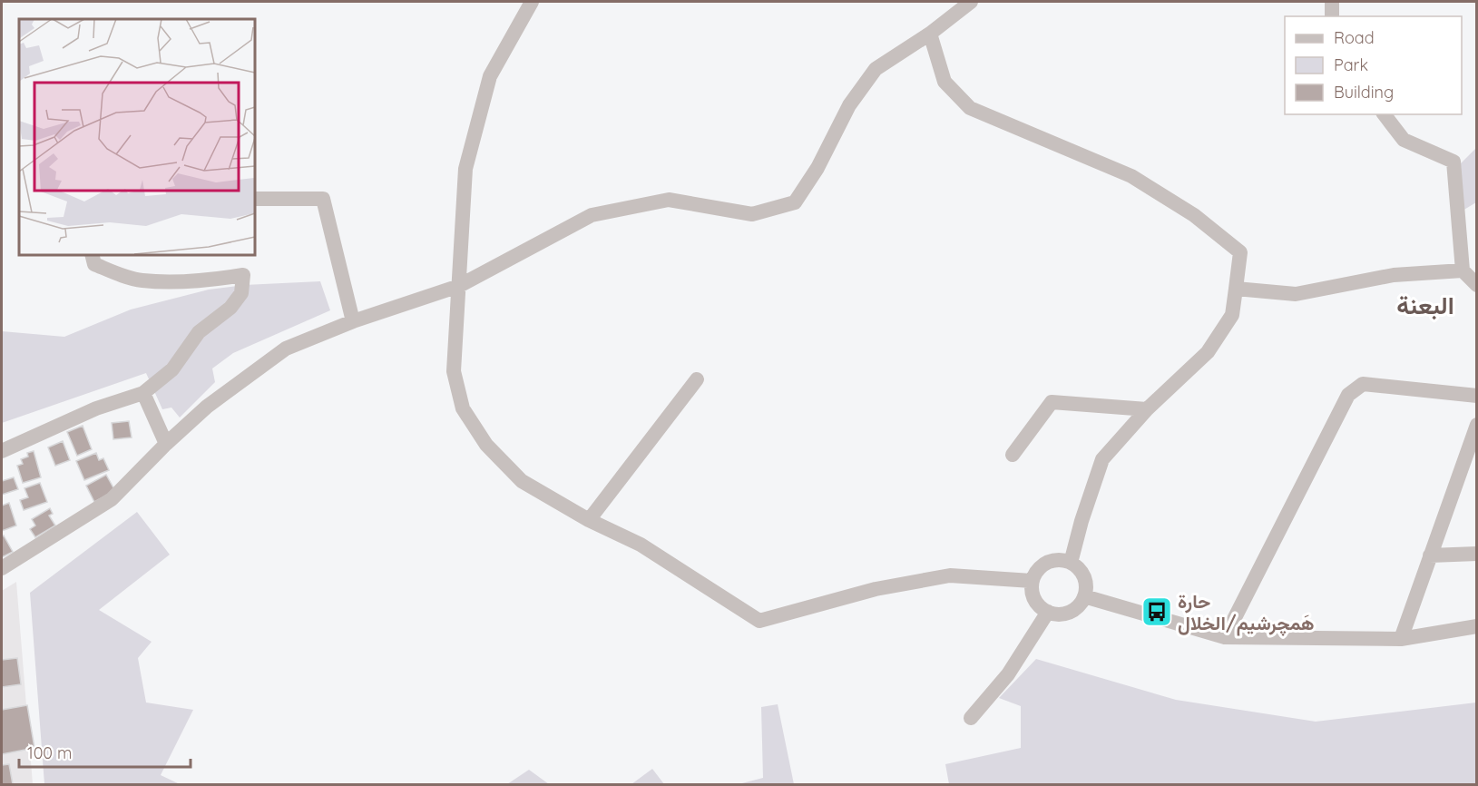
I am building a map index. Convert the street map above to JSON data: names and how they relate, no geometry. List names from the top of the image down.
{
  "districts": ["البعنة"],
  "places": {
    "bus stop": ["حارة هَمچرشيم/الخلال"]
  },
  "legend": ["Road", "Park", "Building"],
  "scale_bar": "100 m"
}
